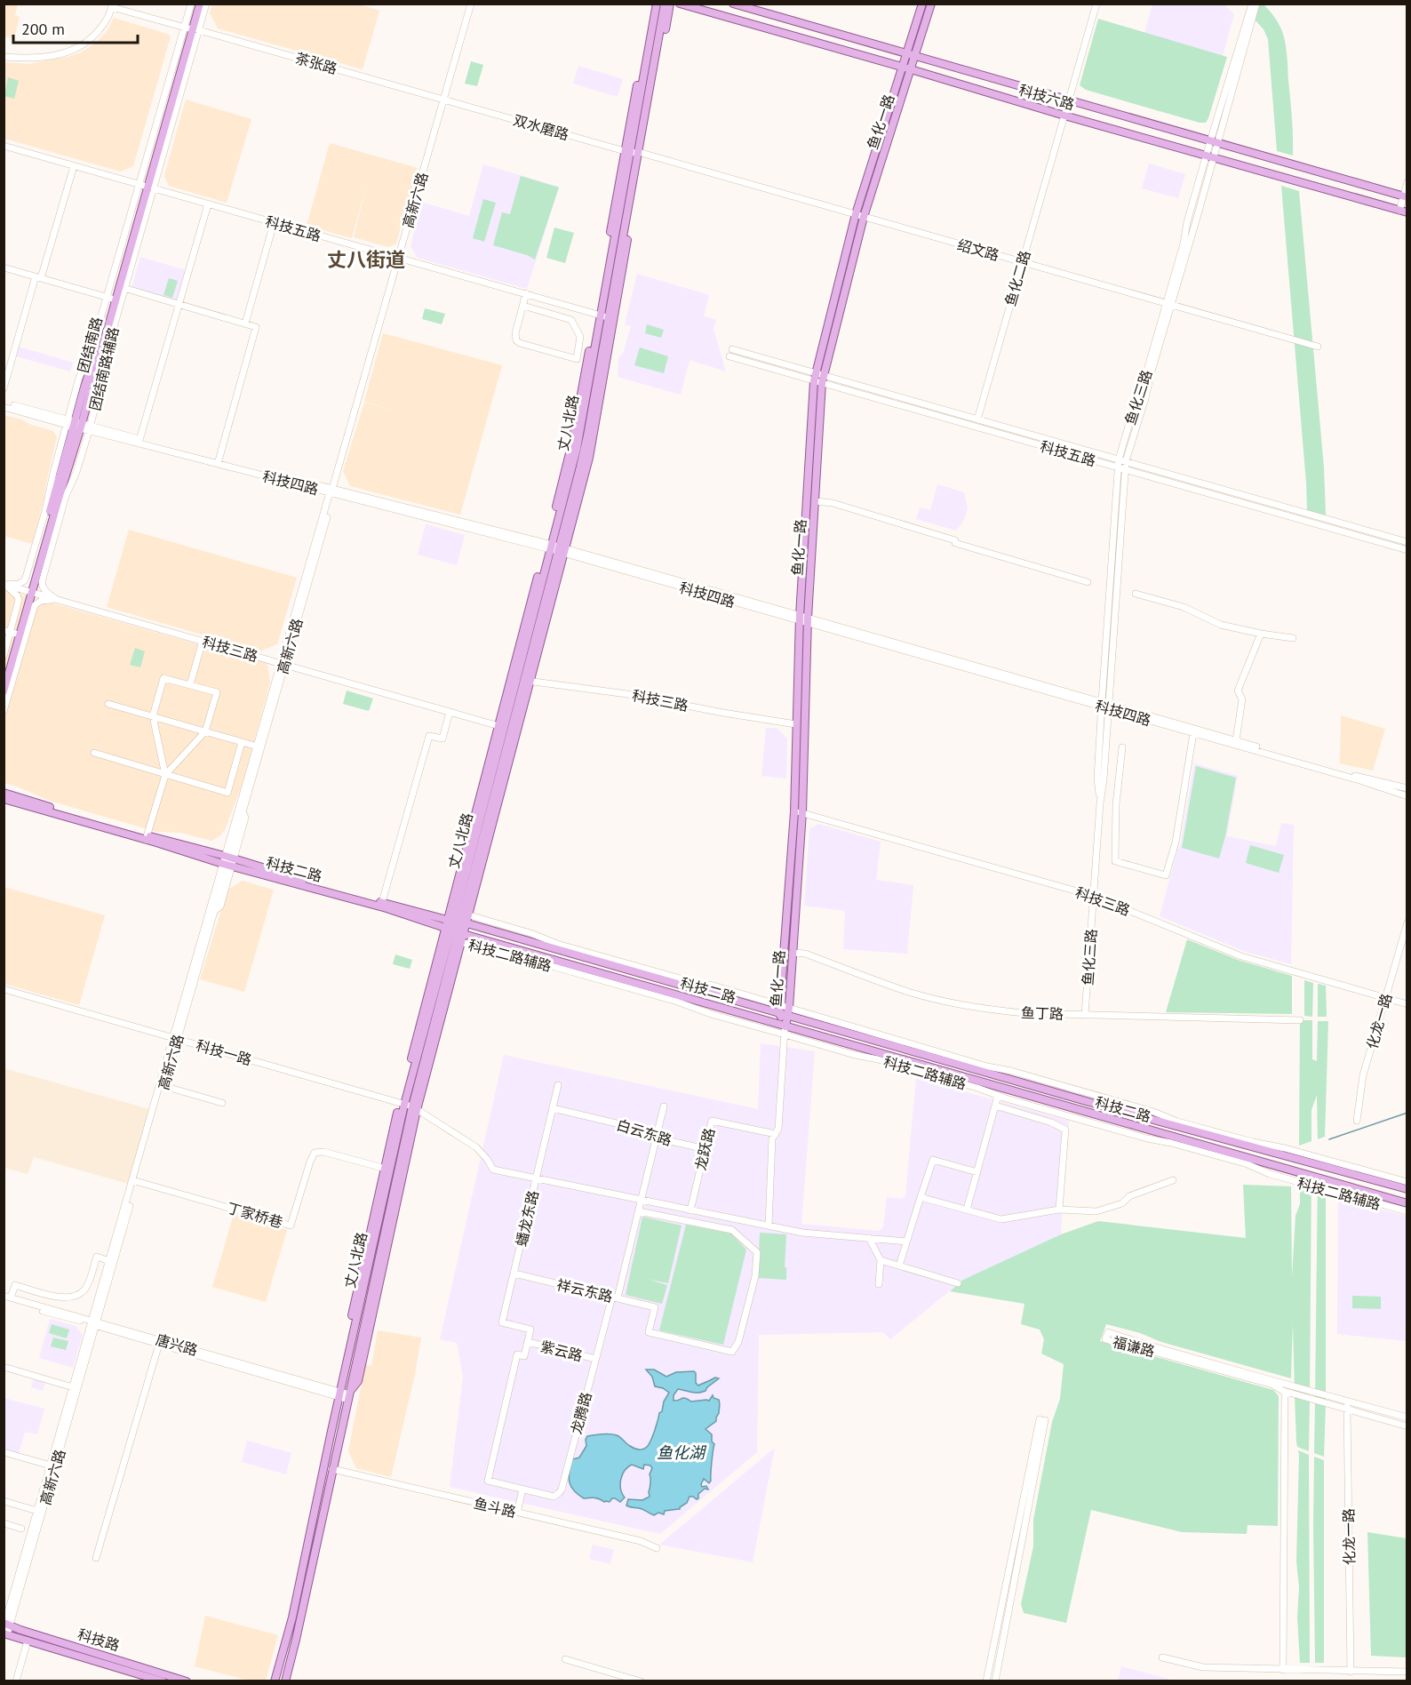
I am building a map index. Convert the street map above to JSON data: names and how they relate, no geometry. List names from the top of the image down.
{
  "streets": {
    "main road": [
      "科技六路",
      "鱼化一路",
      "团结南路",
      "丈八北路",
      "科技二路",
      "科技路"
    ],
    "street": [
      "茶张路",
      "双水磨路",
      "高新六路",
      "科技五路",
      "绍文路",
      "鱼化二路",
      "团结南路辅路",
      "鱼化三路",
      "科技四路",
      "科技三路",
      "科技二路辅路",
      "鱼丁路",
      "化龙一路",
      "科技一路",
      "白云东路",
      "龙跃路",
      "丁家桥巷",
      "蟠龙东路",
      "祥云东路",
      "唐兴路",
      "福谦路",
      "紫云路",
      "龙腾路",
      "鱼斗路"
    ]
  },
  "crossings": [
    ["茶张路", "双水磨路"],
    ["茶张路", "高新六路"],
    ["茶张路", "团结南路"],
    ["科技六路", "鱼化一路"],
    ["科技六路", "鱼化二路"],
    ["科技六路", "鱼化三路"],
    ["鱼化一路", "科技五路"],
    ["鱼化一路", "绍文路"],
    ["鱼化一路", "科技四路"],
    ["鱼化一路", "科技三路"],
    ["鱼化一路", "科技二路"],
    ["鱼化一路", "科技二路辅路"],
    ["鱼化一路", "鱼丁路"],
    ["双水磨路", "高新六路"],
    ["双水磨路", "绍文路"],
    ["双水磨路", "丈八北路"],
    ["高新六路", "科技五路"],
    ["高新六路", "科技四路"],
    ["高新六路", "科技三路"],
    ["高新六路", "科技二路"],
    ["高新六路", "科技一路"],
    ["高新六路", "丁家桥巷"],
    ["高新六路", "唐兴路"],
    ["高新六路", "科技路"],
    ["科技五路", "鱼化二路"],
    ["科技五路", "团结南路"],
    ["科技五路", "鱼化三路"],
    ["科技五路", "丈八北路"],
    ["绍文路", "鱼化二路"],
    ["绍文路", "鱼化三路"],
    ["绍文路", "丈八北路"],
    ["团结南路", "团结南路辅路"],
    ["团结南路", "科技四路"],
    ["团结南路", "科技三路"],
    ["团结南路辅路", "科技四路"],
    ["团结南路辅路", "科技三路"],
    ["鱼化三路", "科技四路"],
    ["鱼化三路", "科技三路"],
    ["鱼化三路", "鱼丁路"],
    ["丈八北路", "科技四路"],
    ["丈八北路", "科技三路"],
    ["丈八北路", "科技二路"],
    ["丈八北路", "科技二路辅路"],
    ["丈八北路", "科技一路"],
    ["丈八北路", "丁家桥巷"],
    ["丈八北路", "唐兴路"],
    ["丈八北路", "鱼斗路"],
    ["科技三路", "化龙一路"],
    ["科技二路", "科技二路辅路"],
    ["化龙一路", "福谦路"],
    ["白云东路", "龙跃路"],
    ["白云东路", "蟠龙东路"],
    ["白云东路", "龙腾路"],
    ["蟠龙东路", "祥云东路"],
    ["蟠龙东路", "紫云路"],
    ["祥云东路", "龙腾路"],
    ["紫云路", "龙腾路"]
  ],
  "districts": ["丈八街道"],
  "water": ["鱼化湖"],
  "scale_bar": "200 m"
}
